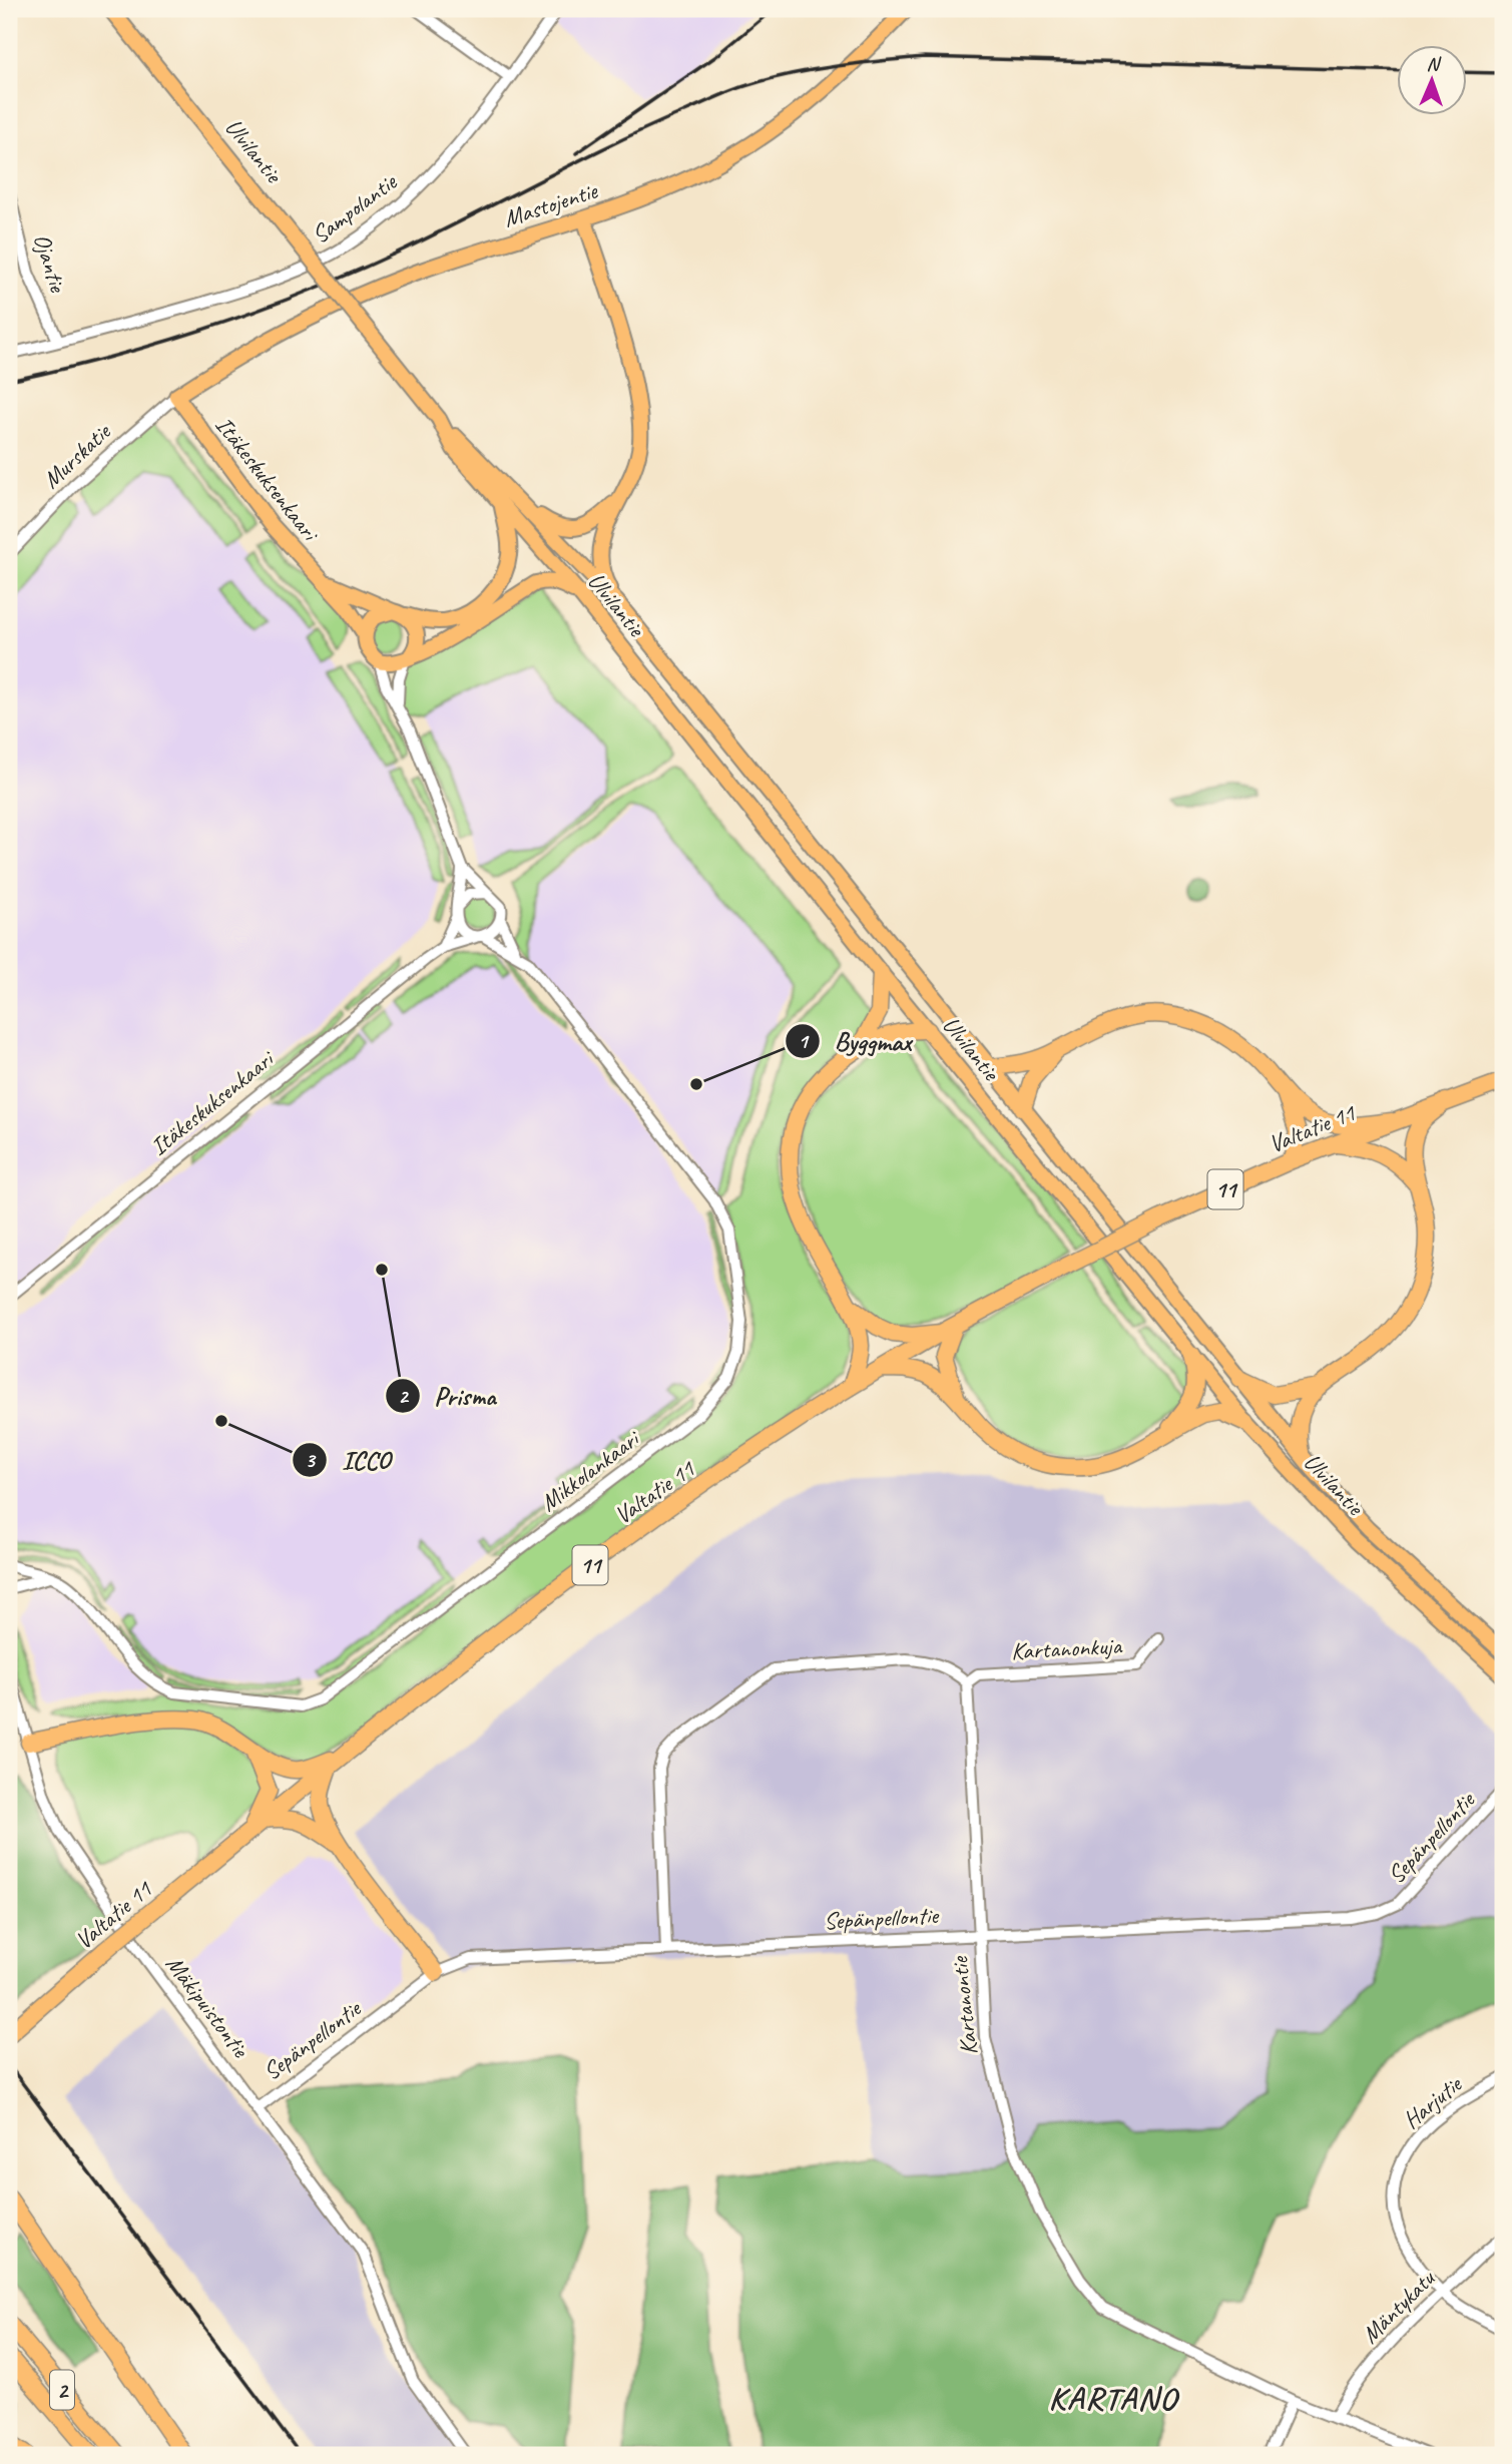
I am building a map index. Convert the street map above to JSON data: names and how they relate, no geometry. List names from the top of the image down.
{
  "streets": {
    "highway": ["Valtatie 11", "11", "2"],
    "main road": ["Ulvilantie", "Mastojentie", "Itäkeskuksenkaari"],
    "street": [
      "Sampolantie",
      "Ojantie",
      "Murskatie",
      "Mikkolankaari",
      "Kartanonkuja",
      "Sepänpellontie",
      "Mäkipuistontie",
      "Kartanontie",
      "Harjutie",
      "Mäntykatu"
    ]
  },
  "crossings": [
    ["Ulvilantie", "Itäkeskuksenkaari"],
    ["Mastojentie", "Murskatie"],
    ["Mastojentie", "Itäkeskuksenkaari"],
    ["Sampolantie", "Ojantie"],
    ["Murskatie", "Itäkeskuksenkaari"],
    ["Itäkeskuksenkaari", "Mikkolankaari"],
    ["Valtatie 11", "11"],
    ["Kartanonkuja", "Kartanontie"],
    ["Sepänpellontie", "Mäkipuistontie"],
    ["Sepänpellontie", "Kartanontie"],
    ["Kartanontie", "Mäntykatu"],
    ["Harjutie", "Mäntykatu"]
  ],
  "districts": ["KARTANO"],
  "places": ["Byggmax", "Prisma", "ICCO"],
  "north": "top"
}
